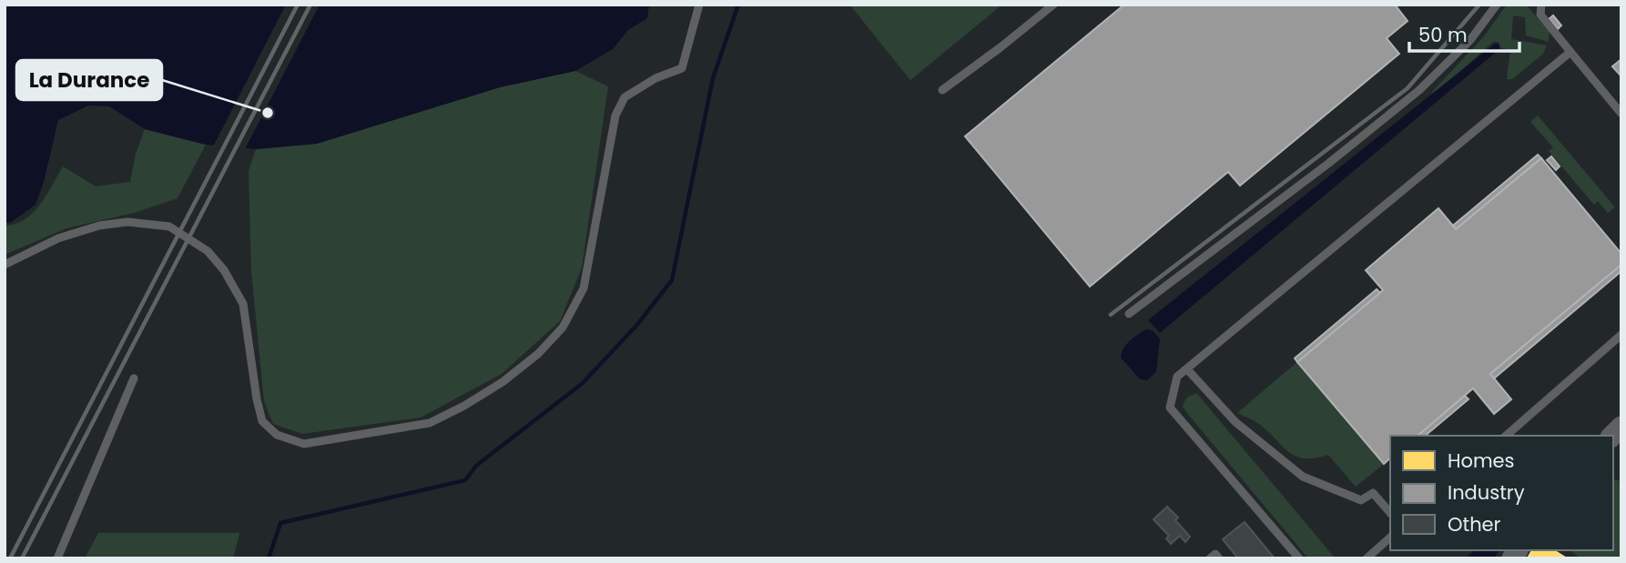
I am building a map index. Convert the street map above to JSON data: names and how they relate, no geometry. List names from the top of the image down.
{
  "places": ["La Durance"],
  "legend": ["Homes", "Industry", "Other"],
  "scale_bar": "50 m"
}
